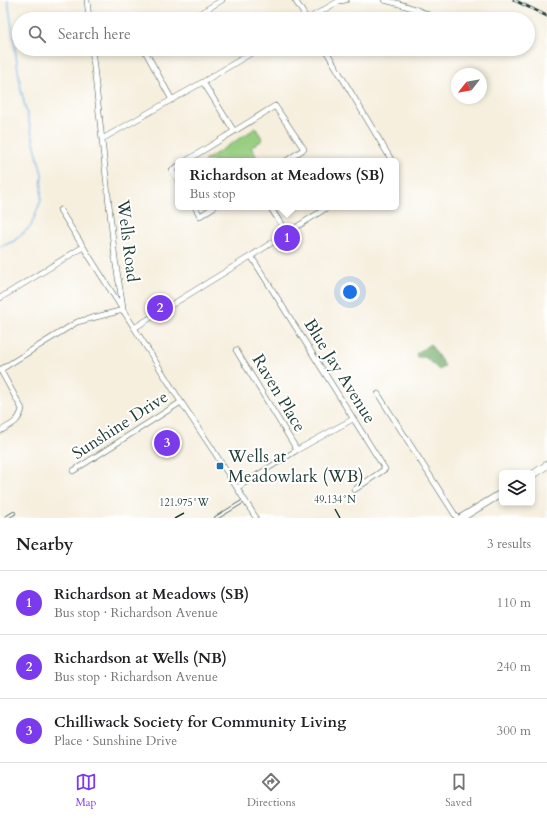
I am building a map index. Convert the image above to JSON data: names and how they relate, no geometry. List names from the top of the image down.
{
  "streets": {
    "street": [
      "Wells Road",
      "Blue Jay Avenue",
      "Raven Place",
      "Sunshine Drive"
    ]
  },
  "crossings": [
    ["Wells Road", "Sunshine Drive"]
  ],
  "places": {
    "transit": ["Wells at Meadowlark (WB)"]
  },
  "north": "bottom left",
  "page": {
    "search": "Search here",
    "popup": ["Richardson at Meadows (SB)", "Bus stop"],
    "pins": ["1", "2", "3"],
    "heading": ["Nearby", "3 results"],
    "list": [
      {
        "mark": "1",
        "name": "Richardson at Meadows (SB)",
        "note": "Bus stop · Richardson Avenue",
        "value": "110 m"
      },
      {
        "mark": "2",
        "name": "Richardson at Wells (NB)",
        "note": "Bus stop · Richardson Avenue",
        "value": "240 m"
      },
      {
        "mark": "3",
        "name": "Chilliwack Society for Community Living",
        "note": "Place · Sunshine Drive",
        "value": "300 m"
      }
    ],
    "nav": ["Map", "Directions", "Saved"]
  },
  "coordinates": ["49.134°N", "121.975°W"]
}
